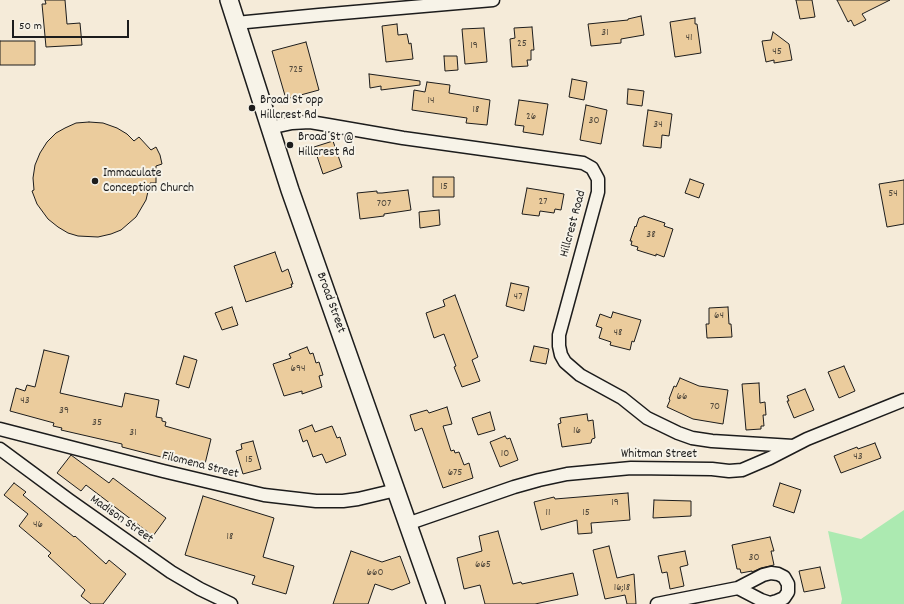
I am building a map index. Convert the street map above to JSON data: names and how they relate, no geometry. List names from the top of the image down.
{
  "streets": {
    "main road": ["Broad Street"],
    "street": [
      "Hillcrest Road",
      "Whitman Street",
      "Filomena Street",
      "Madison Street"
    ]
  },
  "crossings": [
    ["Hillcrest Road", "Broad Street"],
    ["Hillcrest Road", "Whitman Street"],
    ["Broad Street", "Whitman Street"],
    ["Broad Street", "Filomena Street"]
  ],
  "places": ["Broad St opp Hillcrest Rd", "Broad St @ Hillcrest Rd", "Immaculate Conception Church"],
  "house_numbers": [
    "31",
    "41",
    "25",
    "19",
    "45",
    "725",
    "14",
    "18",
    "26",
    "30",
    "34",
    "15",
    "54",
    "27",
    "707",
    "38",
    "47",
    "64",
    "48",
    "694",
    "66",
    "43",
    "70",
    "39",
    "35",
    "16",
    "31",
    "10",
    "43",
    "15",
    "675",
    "19",
    "11",
    "15",
    "46",
    "18",
    "30",
    "665",
    "660",
    "16;18"
  ],
  "scale_bar": "50 m"
}
